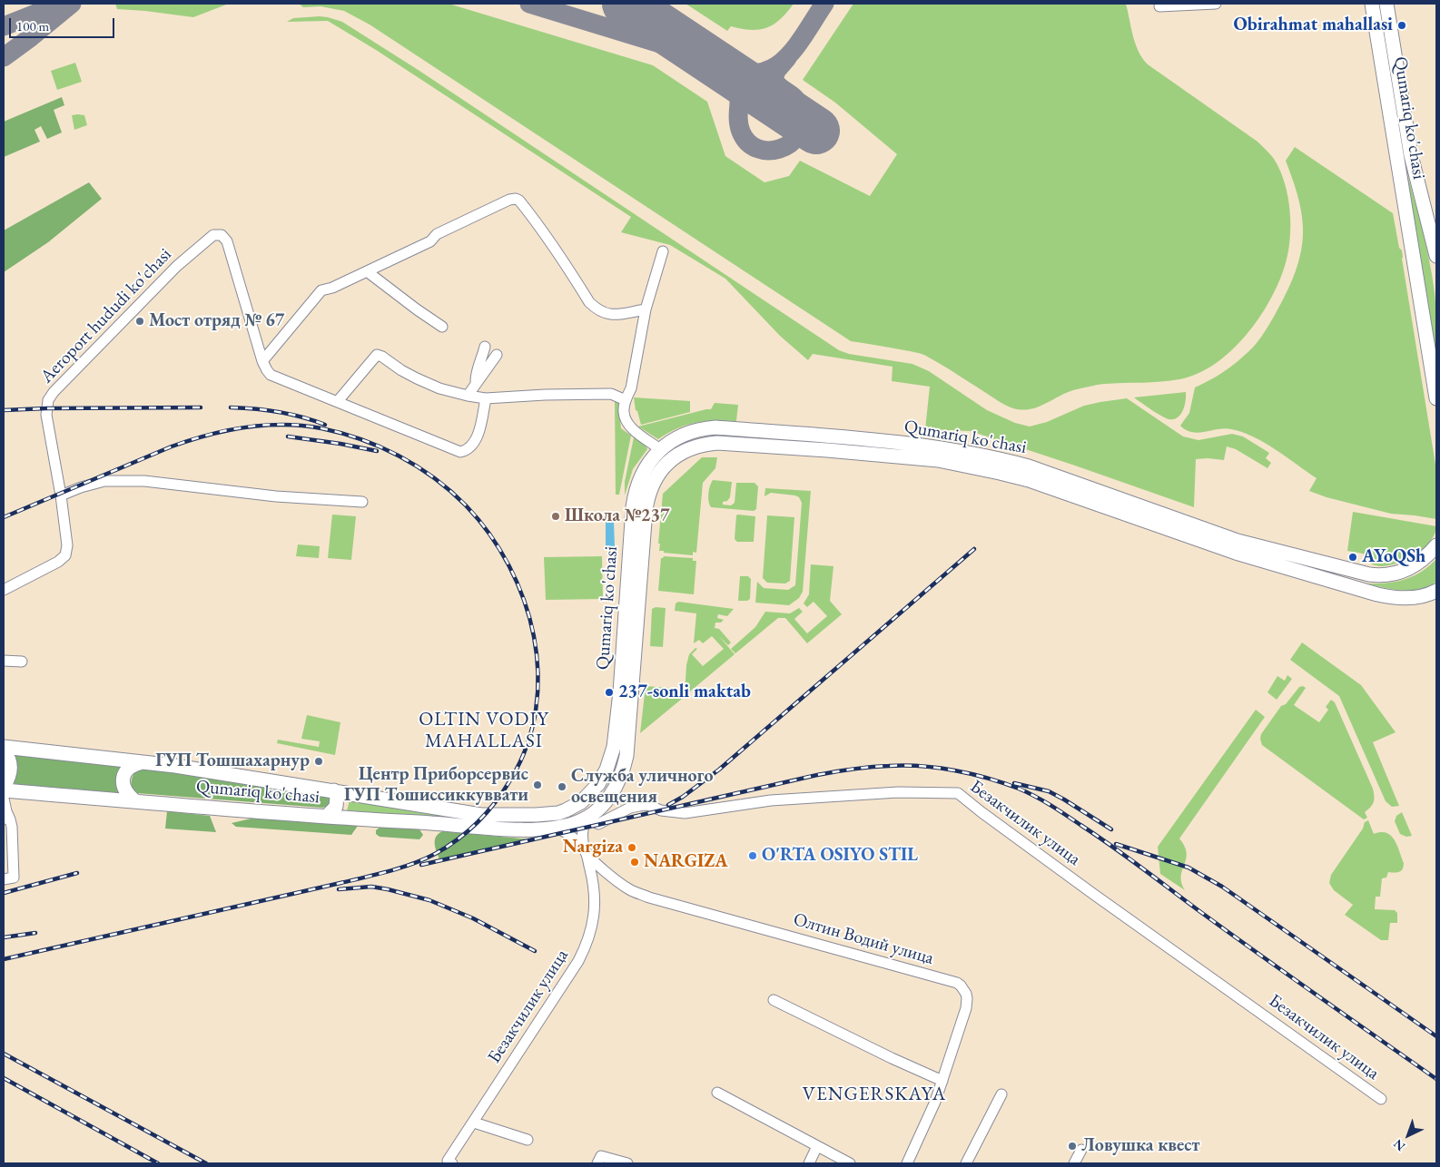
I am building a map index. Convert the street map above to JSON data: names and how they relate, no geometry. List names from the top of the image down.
{
  "streets": {
    "main road": ["Qumariq ko'chasi"],
    "street": ["Aeroport hududi ko'chasi", "Безакчилик улица", "Олтин Водий улица"]
  },
  "crossings": [
    ["Qumariq ko'chasi", "Безакчилик улица"],
    ["Qumariq ko'chasi", "Олтин Водий улица"],
    ["Безакчилик улица", "Олтин Водий улица"]
  ],
  "districts": ["OLTIN VODIY MAHALLASI", "VENGERSKAYA"],
  "places": [
    "Obirahmat mahallasi",
    "Мост отряд № 67",
    "Школа №237",
    "AYoQSh",
    "237-sonli maktab",
    "ГУП Тошшахарнур",
    "Центр Приборсервис ГУП Тошиссиккуввати",
    "Служба уличного освещения",
    "Nargiza",
    "O'RTA OSIYO STIL",
    "NARGIZA",
    "Ловушка квест"
  ],
  "scale_bar": "100 m",
  "north": "bottom left"
}
